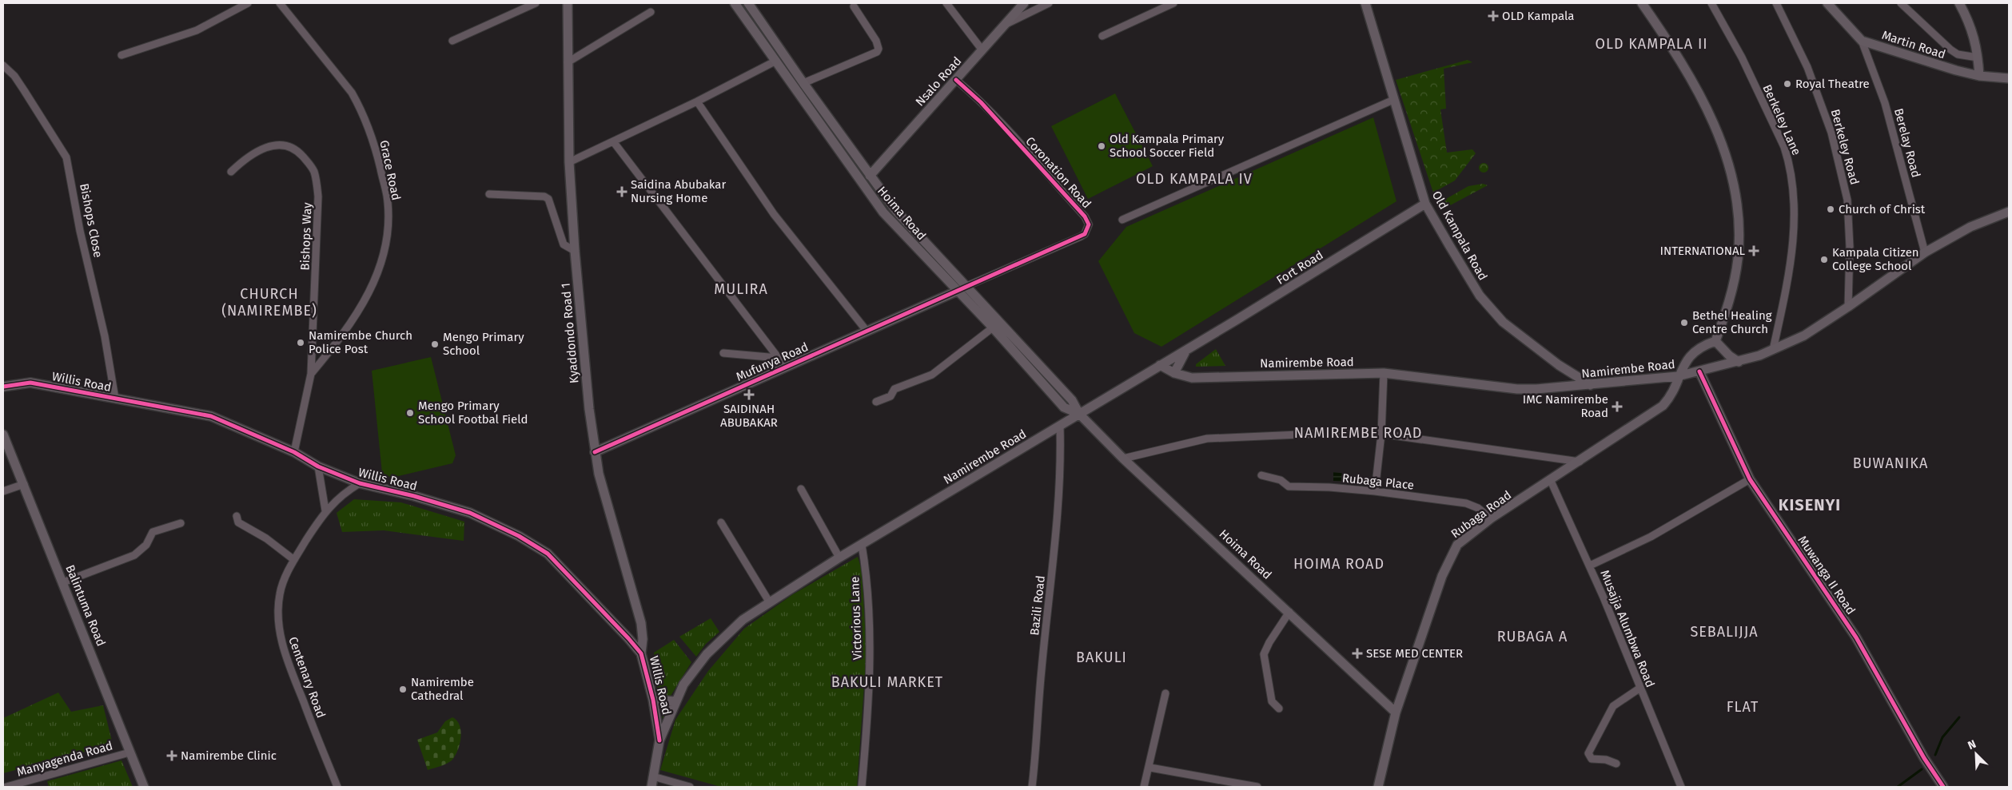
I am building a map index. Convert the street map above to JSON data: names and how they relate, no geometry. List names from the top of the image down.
{
  "streets": {
    "main road": [
      "Martin Road",
      "Nsalo Road",
      "Hoima Road",
      "Old Kampala Road",
      "Fort Road",
      "Kyaddondo Road 1",
      "Mufunya Road",
      "Namirembe Road",
      "Willis Road",
      "Rubaga Road",
      "Muwanga II Road",
      "Balintuma Road"
    ],
    "street": [
      "Berkeley Lane",
      "Berelay Road",
      "Berkeley Road",
      "Grace Road",
      "Coronation Road",
      "Bishops Close",
      "Bishops Way",
      "Rubaga Place",
      "Bazili Road",
      "Victorious Lane",
      "Musajja Alumbwa Road",
      "Centenary Road",
      "Manyagenda Road"
    ]
  },
  "crossings": [
    ["Martin Road", "Berelay Road"],
    ["Nsalo Road", "Coronation Road"],
    ["Nsalo Road", "Hoima Road"],
    ["Berkeley Lane", "Namirembe Road"],
    ["Berelay Road", "Namirembe Road"],
    ["Berkeley Road", "Namirembe Road"],
    ["Grace Road", "Bishops Way"],
    ["Coronation Road", "Hoima Road"],
    ["Coronation Road", "Mufunya Road"],
    ["Hoima Road", "Mufunya Road"],
    ["Hoima Road", "Namirembe Road"],
    ["Hoima Road", "Rubaga Road"],
    ["Bishops Close", "Willis Road"],
    ["Old Kampala Road", "Fort Road"],
    ["Old Kampala Road", "Namirembe Road"],
    ["Bishops Way", "Willis Road"],
    ["Fort Road", "Namirembe Road"],
    ["Kyaddondo Road 1", "Mufunya Road"],
    ["Kyaddondo Road 1", "Willis Road"],
    ["Namirembe Road", "Willis Road"],
    ["Namirembe Road", "Rubaga Road"],
    ["Namirembe Road", "Muwanga II Road"],
    ["Namirembe Road", "Bazili Road"],
    ["Namirembe Road", "Victorious Lane"],
    ["Willis Road", "Centenary Road"],
    ["Rubaga Place", "Rubaga Road"],
    ["Rubaga Road", "Musajja Alumbwa Road"],
    ["Balintuma Road", "Manyagenda Road"]
  ],
  "districts": [
    "OLD KAMPALA II",
    "OLD KAMPALA IV",
    "MULIRA",
    "CHURCH (NAMIREMBE)",
    "NAMIREMBE ROAD",
    "BUWANIKA",
    "KISENYI",
    "HOIMA ROAD",
    "SEBALIJJA",
    "RUBAGA A",
    "BAKULI",
    "BAKULI MARKET",
    "FLAT"
  ],
  "places": {
    "health": [
      "OLD Kampala",
      "Saidina Abubakar Nursing Home",
      "INTERNATIONAL",
      "SAIDINAH ABUBAKAR",
      "IMC Namirembe Road",
      "SESE MED CENTER",
      "Namirembe Clinic"
    ],
    "other": [
      "Royal Theatre",
      "Old Kampala Primary School Soccer Field",
      "Church of Christ",
      "Kampala Citizen College School",
      "Bethel Healing Centre Church",
      "Namirembe Church Police Post",
      "Mengo Primary School",
      "Mengo Primary School Footbal Field",
      "Namirembe Cathedral"
    ]
  },
  "north": "top left"
}
